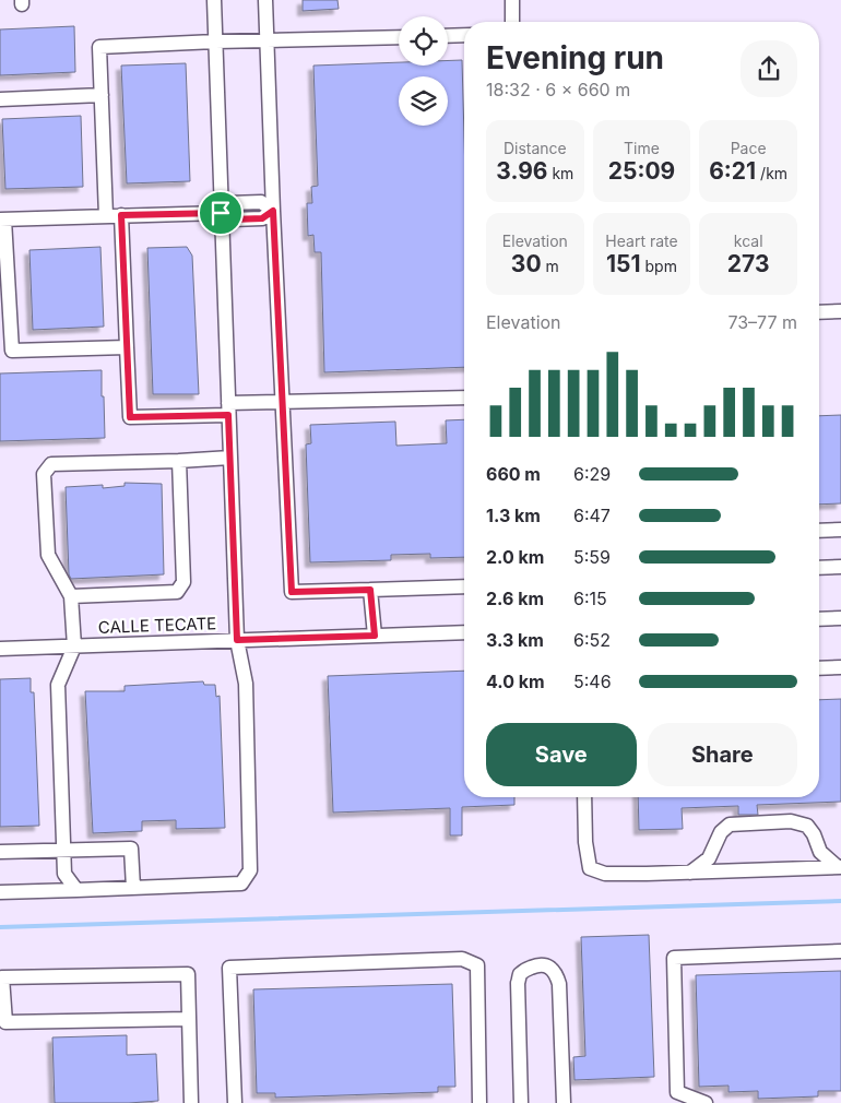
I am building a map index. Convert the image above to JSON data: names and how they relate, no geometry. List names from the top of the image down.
{
  "streets": {
    "street": ["CALLE TECATE"]
  },
  "page": {
    "heading": ["Evening run", "18:32 · 6 × 660 m"],
    "stats": [
      ["Distance", "3.96 km"],
      ["Time", "25:09"],
      ["Pace", "6:21 /km"],
      ["Elevation", "30 m"],
      ["Heart rate", "151 bpm"],
      ["kcal", "273"]
    ],
    "chart": ["Elevation", "73–77 m"],
    "list": [
      {
        "name": "660 m",
        "note": "6:29"
      },
      {
        "name": "1.3 km",
        "note": "6:47"
      },
      {
        "name": "2.0 km",
        "note": "5:59"
      },
      {
        "name": "2.6 km",
        "note": "6:15"
      },
      {
        "name": "3.3 km",
        "note": "6:52"
      },
      {
        "name": "4.0 km",
        "note": "5:46"
      }
    ],
    "buttons": ["Save", "Share"]
  }
}
